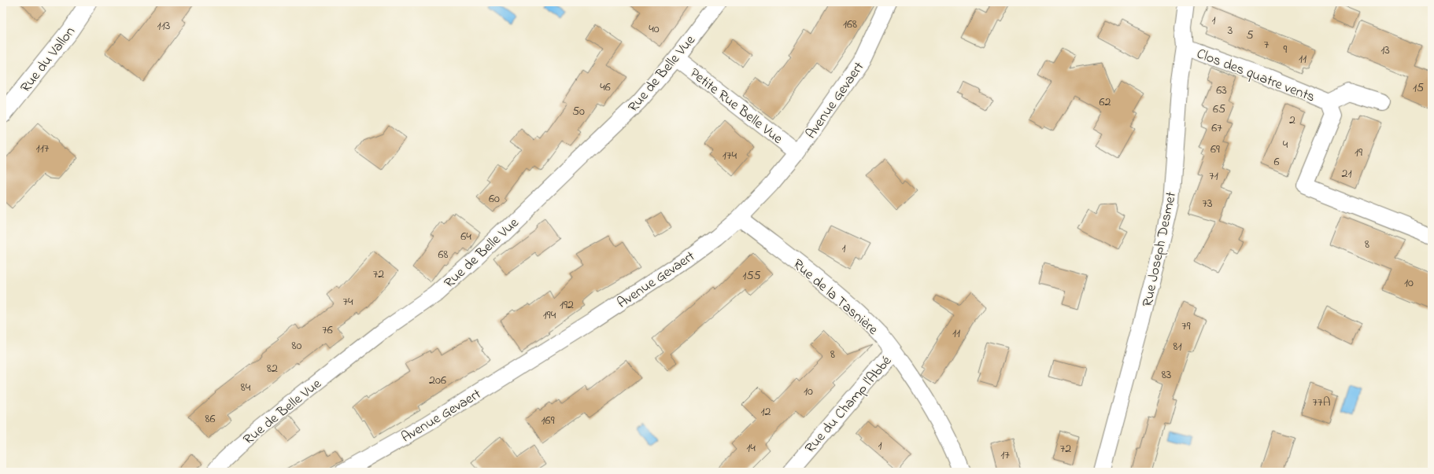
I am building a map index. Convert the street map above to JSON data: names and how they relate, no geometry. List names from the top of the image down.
{
  "streets": {
    "street": [
      "Rue du Vallon",
      "Rue de Belle Vue",
      "Clos des quatre vents",
      "Avenue Gevaert",
      "Petite Rue Belle Vue",
      "Rue Joseph Desmet",
      "Rue de la Tasnière",
      "Rue du Champ l'Abbé"
    ]
  },
  "crossings": [
    ["Rue de Belle Vue", "Petite Rue Belle Vue"],
    ["Clos des quatre vents", "Rue Joseph Desmet"],
    ["Avenue Gevaert", "Petite Rue Belle Vue"],
    ["Avenue Gevaert", "Rue de la Tasnière"],
    ["Rue de la Tasnière", "Rue du Champ l'Abbé"]
  ],
  "house_numbers": [
    "1",
    "168",
    "113",
    "40",
    "3",
    "5",
    "7",
    "9",
    "13",
    "11",
    "46",
    "15",
    "63",
    "62",
    "65",
    "50",
    "2",
    "67",
    "4",
    "117",
    "69",
    "19",
    "174",
    "6",
    "21",
    "71",
    "60",
    "73",
    "64",
    "8",
    "1",
    "68",
    "72",
    "155",
    "10",
    "74",
    "192",
    "194",
    "79",
    "76",
    "11",
    "80",
    "81",
    "8",
    "82",
    "83",
    "206",
    "84",
    "10",
    "77A",
    "12",
    "86",
    "169",
    "1",
    "14",
    "72",
    "17"
  ]
}
